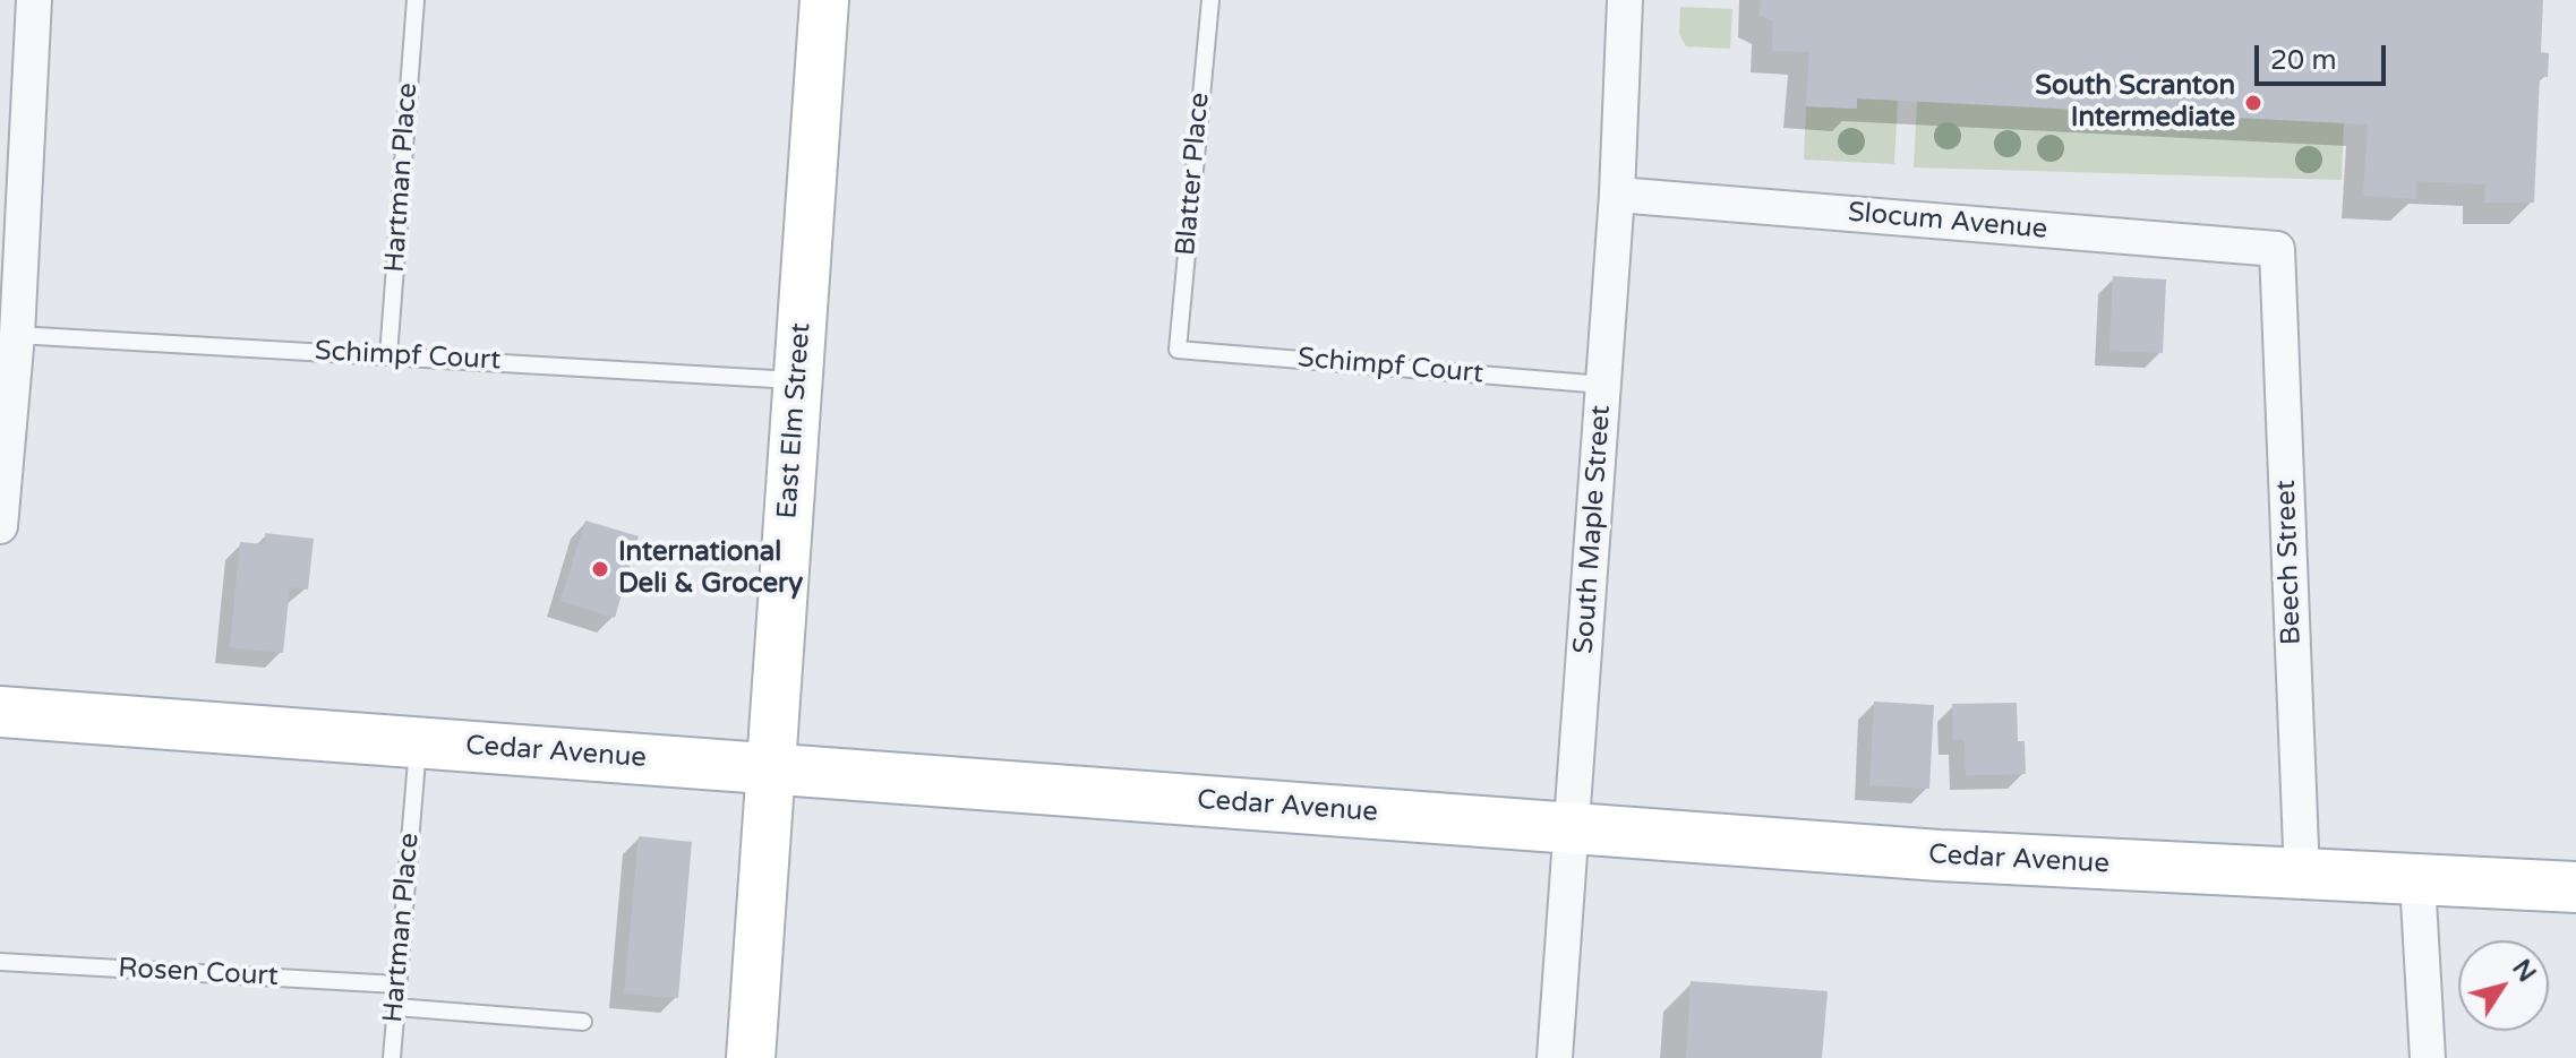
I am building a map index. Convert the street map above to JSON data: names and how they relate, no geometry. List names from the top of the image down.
{
  "streets": {
    "main road": ["Cedar Avenue"],
    "street": [
      "Slocum Avenue",
      "East Elm Street",
      "South Maple Street",
      "Beech Street"
    ],
    "lane": [
      "Blatter Place",
      "Hartman Place",
      "Schimpf Court",
      "Rosen Court"
    ]
  },
  "crossings": [
    ["Blatter Place", "Schimpf Court"],
    ["Hartman Place", "Schimpf Court"],
    ["Hartman Place", "Cedar Avenue"],
    ["Hartman Place", "Rosen Court"],
    ["Slocum Avenue", "South Maple Street"],
    ["Slocum Avenue", "Beech Street"],
    ["Schimpf Court", "East Elm Street"],
    ["Schimpf Court", "South Maple Street"],
    ["East Elm Street", "Cedar Avenue"],
    ["South Maple Street", "Cedar Avenue"],
    ["Beech Street", "Cedar Avenue"]
  ],
  "places": ["South Scranton Intermediate", "International Deli & Grocery"],
  "scale_bar": "20 m",
  "north": "top right"
}
